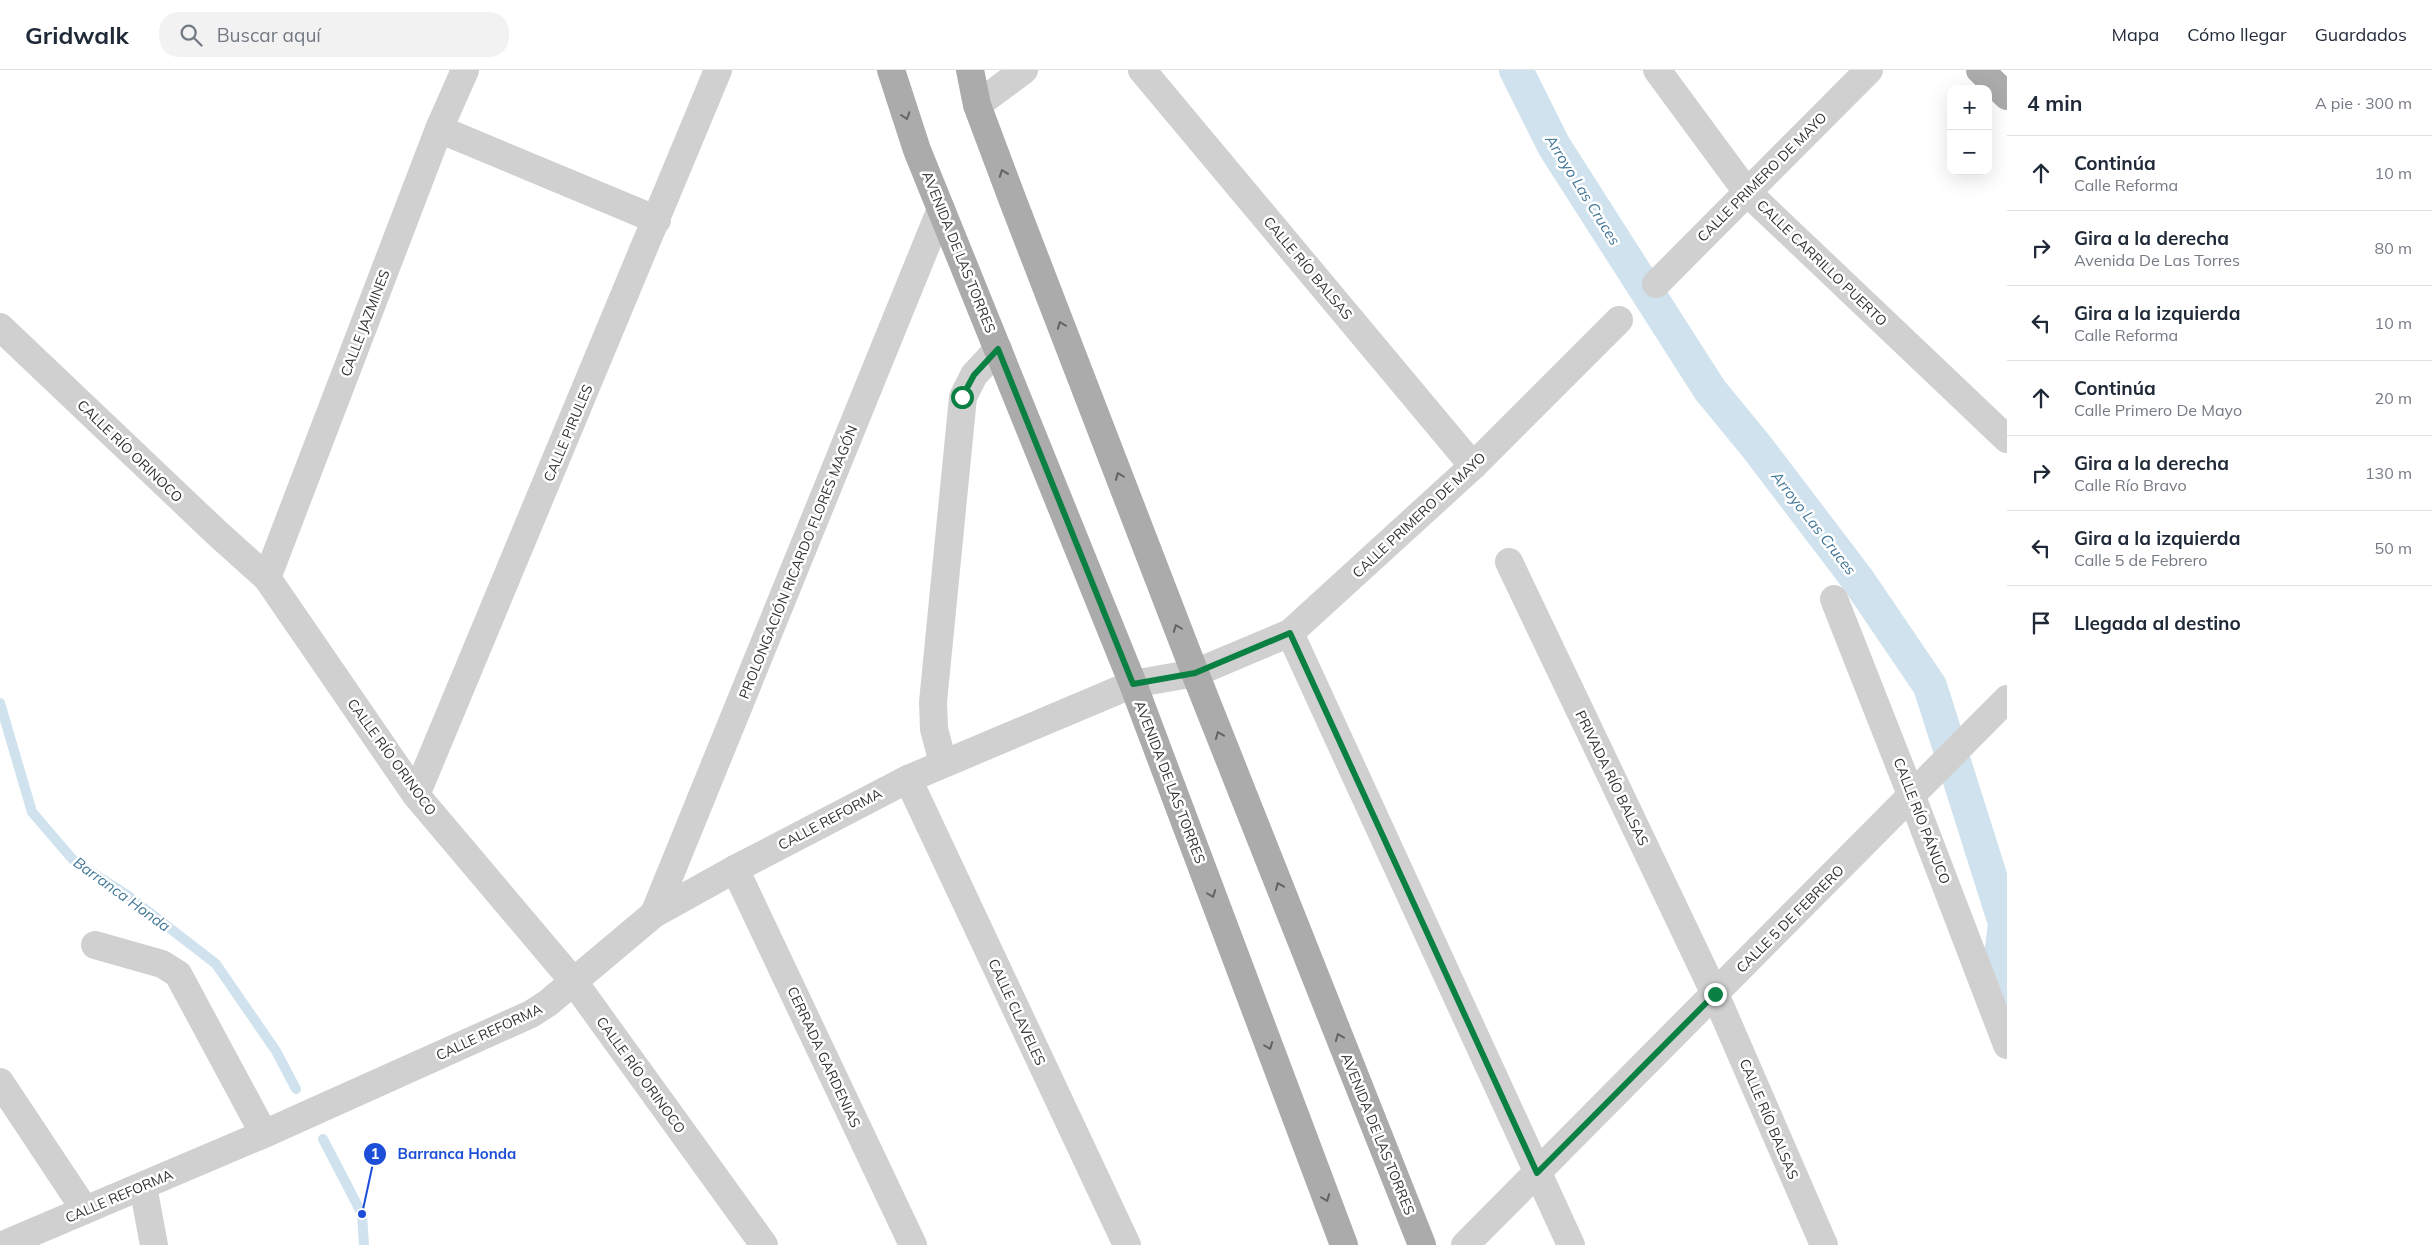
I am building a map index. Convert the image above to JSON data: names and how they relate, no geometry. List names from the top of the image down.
{
  "streets": {
    "main road": ["AVENIDA DE LAS TORRES"],
    "street": [
      "CALLE PRIMERO DE MAYO",
      "CALLE CARRILLO PUERTO",
      "CALLE RÍO BALSAS",
      "CALLE JAZMINES",
      "CALLE PIRULES",
      "CALLE RÍO ORINOCO",
      "PROLONGACIÓN RICARDO FLORES MAGÓN",
      "PRIVADA RÍO BALSAS",
      "CALLE REFORMA",
      "CALLE RÍO PÁNUCO",
      "CALLE 5 DE FEBRERO",
      "CALLE CLAVELES",
      "CERRADA GARDENIAS"
    ]
  },
  "crossings": [
    ["CALLE PRIMERO DE MAYO", "AVENIDA DE LAS TORRES"],
    ["CALLE PRIMERO DE MAYO", "CALLE CARRILLO PUERTO"],
    ["CALLE PRIMERO DE MAYO", "CALLE RÍO BALSAS"],
    ["CALLE PRIMERO DE MAYO", "CALLE REFORMA"],
    ["AVENIDA DE LAS TORRES", "PROLONGACIÓN RICARDO FLORES MAGÓN"],
    ["AVENIDA DE LAS TORRES", "CALLE REFORMA"],
    ["CALLE RÍO BALSAS", "PRIVADA RÍO BALSAS"],
    ["CALLE RÍO BALSAS", "CALLE 5 DE FEBRERO"],
    ["CALLE JAZMINES", "CALLE RÍO ORINOCO"],
    ["CALLE PIRULES", "CALLE RÍO ORINOCO"],
    ["CALLE RÍO ORINOCO", "CALLE REFORMA"],
    ["PROLONGACIÓN RICARDO FLORES MAGÓN", "CALLE REFORMA"],
    ["PRIVADA RÍO BALSAS", "CALLE 5 DE FEBRERO"],
    ["CALLE REFORMA", "CALLE CLAVELES"],
    ["CALLE REFORMA", "CERRADA GARDENIAS"],
    ["CALLE RÍO PÁNUCO", "CALLE 5 DE FEBRERO"]
  ],
  "water": ["Arroyo Las Cruces", "Barranca Honda"],
  "places": ["Barranca Honda"],
  "page": {
    "header": "Gridwalk",
    "search": "Buscar aquí",
    "nav": ["Mapa", "Cómo llegar", "Guardados"],
    "heading": ["4 min", "A pie · 300 m"],
    "map_buttons": ["+", "−"],
    "list": [
      ["Continúa", "Calle Reforma", "10 m"],
      ["Gira a la derecha", "Avenida De Las Torres", "80 m"],
      ["Gira a la izquierda", "Calle Reforma", "10 m"],
      ["Continúa", "Calle Primero De Mayo", "20 m"],
      ["Gira a la derecha", "Calle Río Bravo", "130 m"],
      ["Gira a la izquierda", "Calle 5 de Febrero", "50 m"],
      "Llegada al destino"
    ]
  }
}
